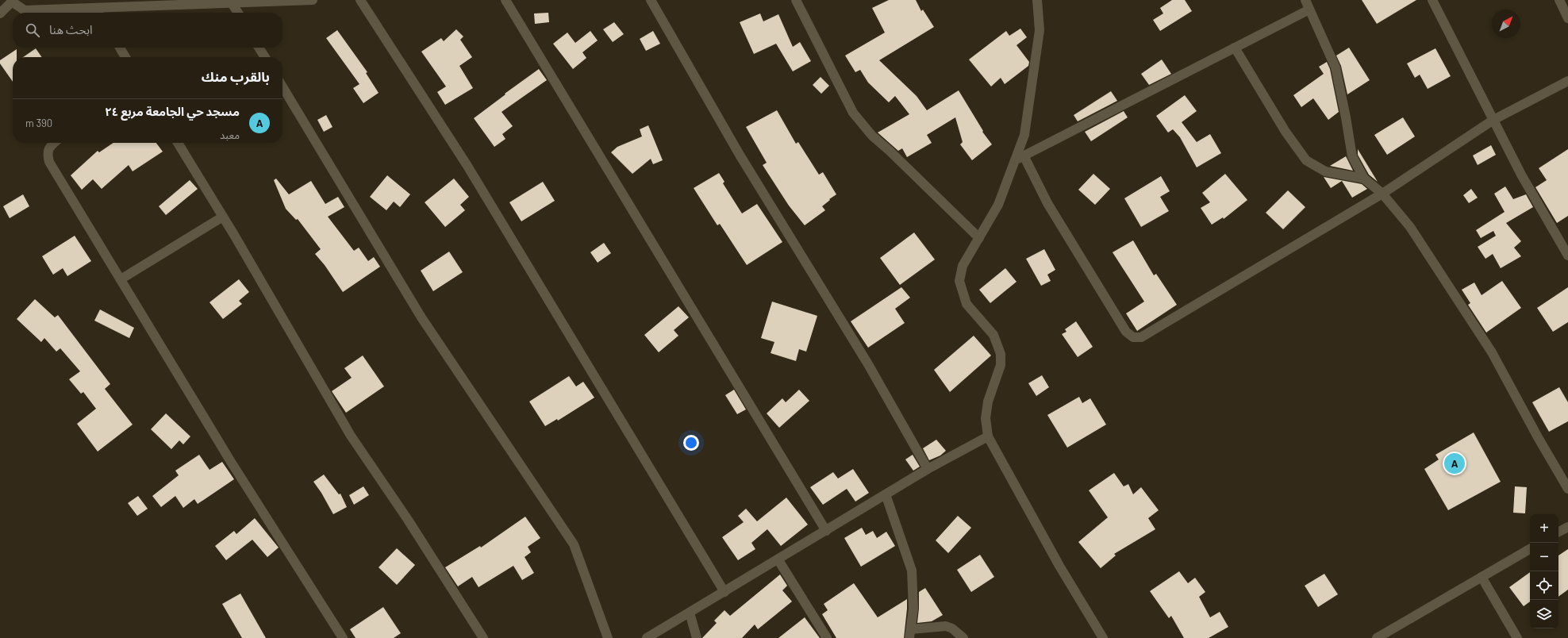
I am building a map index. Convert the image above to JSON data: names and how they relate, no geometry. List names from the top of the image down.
{
  "north": "top right",
  "page": {
    "search": "ابحث هنا",
    "heading": "بالقرب منك",
    "list": [
      {
        "mark": "A",
        "name": "مسجد حي الجامعة مربع ٢٤",
        "note": "معبد",
        "value": "390 m"
      }
    ],
    "pins": "A",
    "map_buttons": ["+", "−"]
  }
}
